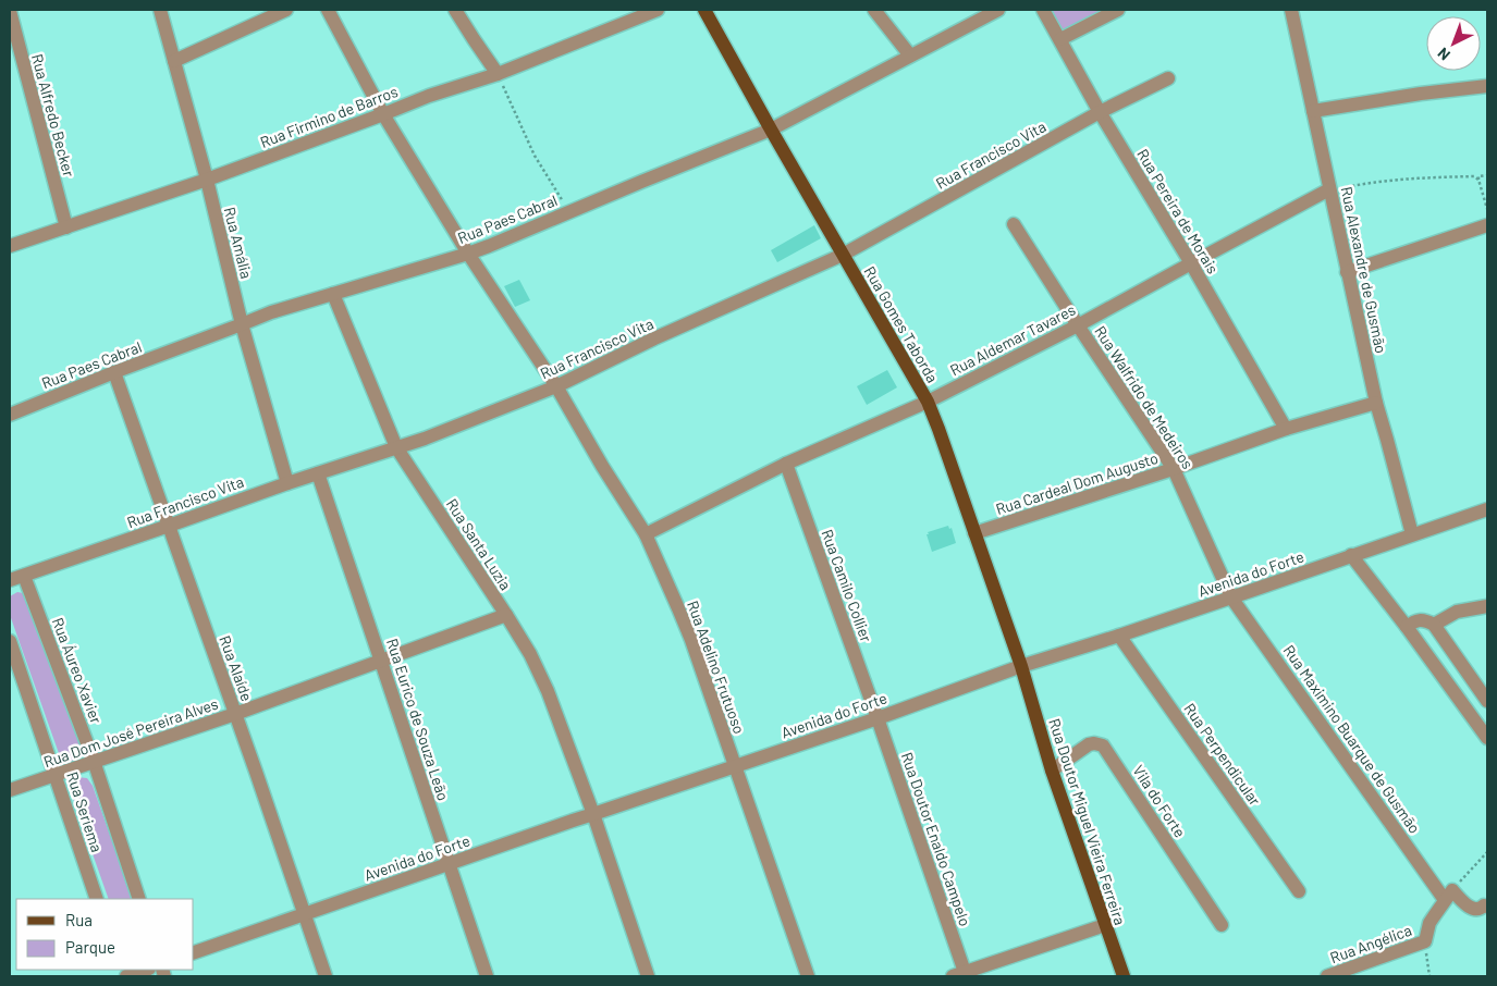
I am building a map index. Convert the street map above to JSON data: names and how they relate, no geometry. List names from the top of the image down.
{
  "streets": {
    "main road": ["Rua Gomes Taborda", "Rua Doutor Miguel Vieira Ferreira"],
    "street": [
      "Rua Alfredo Becker",
      "Rua Firmino de Barros",
      "Rua Francisco Vita",
      "Rua Pereira de Morais",
      "Rua Paes Cabral",
      "Rua Amália",
      "Rua Alexandre de Gusmão",
      "Rua Aldemar Tavares",
      "Rua Walfrido de Medeiros",
      "Rua Cardeal Dom Augusto",
      "Rua Santa Luzia",
      "Avenida do Forte",
      "Rua Camilo Collier",
      "Rua Adelino Frutuoso",
      "Rua Alaíde",
      "Rua Áureo Xavier",
      "Rua Eurico de Souza Leão",
      "Rua Dom José Pereira Alves",
      "Rua Maximino Buarque de Gusmão",
      "Rua Perpendicular",
      "Vila do Forte",
      "Rua Seriema",
      "Rua Doutor Enaldo Campelo",
      "Rua Angélica"
    ]
  },
  "crossings": [
    ["Rua Alfredo Becker", "Rua Firmino de Barros"],
    ["Rua Firmino de Barros", "Rua Amália"],
    ["Rua Firmino de Barros", "Rua Adelino Frutuoso"],
    ["Rua Francisco Vita", "Rua Pereira de Morais"],
    ["Rua Francisco Vita", "Rua Amália"],
    ["Rua Francisco Vita", "Rua Gomes Taborda"],
    ["Rua Francisco Vita", "Rua Santa Luzia"],
    ["Rua Francisco Vita", "Rua Adelino Frutuoso"],
    ["Rua Francisco Vita", "Rua Alaíde"],
    ["Rua Francisco Vita", "Rua Áureo Xavier"],
    ["Rua Francisco Vita", "Rua Eurico de Souza Leão"],
    ["Rua Pereira de Morais", "Rua Aldemar Tavares"],
    ["Rua Pereira de Morais", "Rua Cardeal Dom Augusto"],
    ["Rua Paes Cabral", "Rua Amália"],
    ["Rua Paes Cabral", "Rua Gomes Taborda"],
    ["Rua Paes Cabral", "Rua Santa Luzia"],
    ["Rua Paes Cabral", "Rua Adelino Frutuoso"],
    ["Rua Paes Cabral", "Rua Alaíde"],
    ["Rua Alexandre de Gusmão", "Rua Aldemar Tavares"],
    ["Rua Alexandre de Gusmão", "Rua Cardeal Dom Augusto"],
    ["Rua Alexandre de Gusmão", "Avenida do Forte"],
    ["Rua Gomes Taborda", "Rua Aldemar Tavares"],
    ["Rua Gomes Taborda", "Rua Cardeal Dom Augusto"],
    ["Rua Gomes Taborda", "Avenida do Forte"],
    ["Rua Gomes Taborda", "Rua Doutor Miguel Vieira Ferreira"],
    ["Rua Aldemar Tavares", "Rua Walfrido de Medeiros"],
    ["Rua Aldemar Tavares", "Rua Camilo Collier"],
    ["Rua Aldemar Tavares", "Rua Adelino Frutuoso"],
    ["Rua Walfrido de Medeiros", "Rua Cardeal Dom Augusto"],
    ["Rua Walfrido de Medeiros", "Avenida do Forte"],
    ["Rua Walfrido de Medeiros", "Rua Maximino Buarque de Gusmão"],
    ["Rua Santa Luzia", "Avenida do Forte"],
    ["Rua Santa Luzia", "Rua Dom José Pereira Alves"],
    ["Avenida do Forte", "Rua Camilo Collier"],
    ["Avenida do Forte", "Rua Adelino Frutuoso"],
    ["Avenida do Forte", "Rua Alaíde"],
    ["Avenida do Forte", "Rua Eurico de Souza Leão"],
    ["Avenida do Forte", "Rua Maximino Buarque de Gusmão"],
    ["Avenida do Forte", "Rua Perpendicular"],
    ["Avenida do Forte", "Rua Doutor Miguel Vieira Ferreira"],
    ["Avenida do Forte", "Rua Doutor Enaldo Campelo"],
    ["Rua Camilo Collier", "Rua Doutor Enaldo Campelo"],
    ["Rua Alaíde", "Rua Dom José Pereira Alves"],
    ["Rua Áureo Xavier", "Rua Dom José Pereira Alves"],
    ["Rua Eurico de Souza Leão", "Rua Dom José Pereira Alves"],
    ["Rua Dom José Pereira Alves", "Rua Seriema"],
    ["Rua Maximino Buarque de Gusmão", "Rua Angélica"],
    ["Vila do Forte", "Rua Doutor Miguel Vieira Ferreira"]
  ],
  "legend": ["Rua", "Parque"],
  "north": "bottom left"
}
